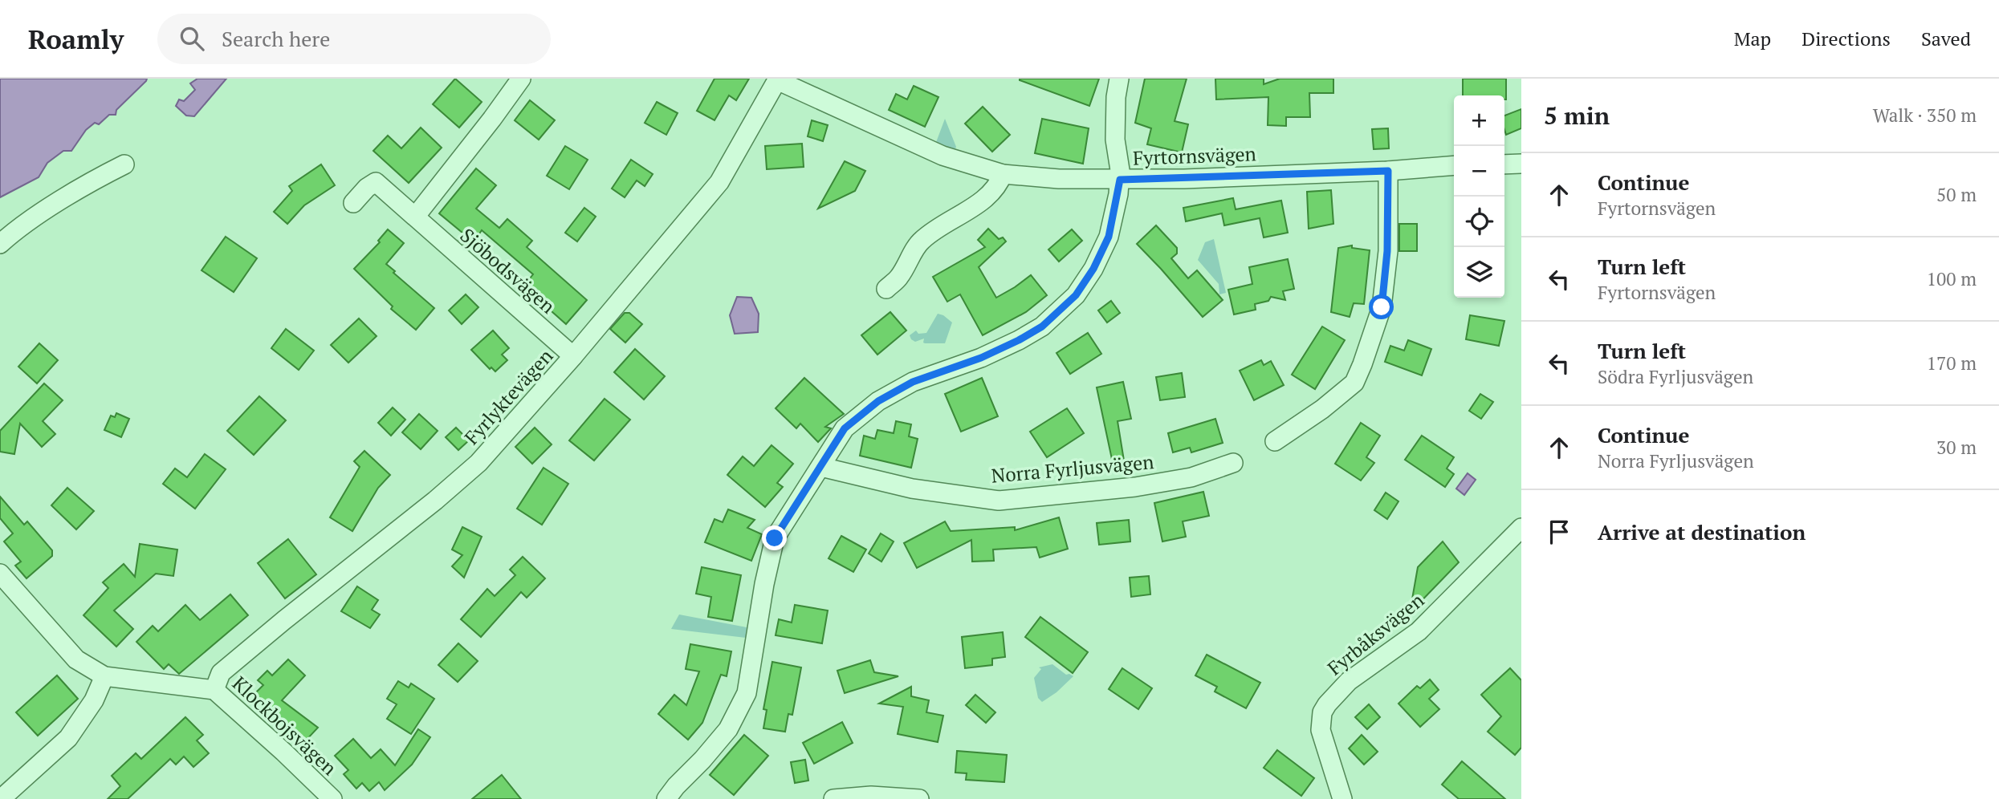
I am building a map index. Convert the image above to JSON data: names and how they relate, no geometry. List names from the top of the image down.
{
  "streets": {
    "street": [
      "Fyrtornsvägen",
      "Sjöbodsvägen",
      "Fyrlyktevägen",
      "Norra Fyrljusvägen",
      "Fyrbåksvägen",
      "Klockbojsvägen"
    ]
  },
  "crossings": [
    ["Fyrtornsvägen", "Fyrlyktevägen"],
    ["Sjöbodsvägen", "Fyrlyktevägen"],
    ["Fyrlyktevägen", "Klockbojsvägen"]
  ],
  "page": {
    "header": "Roamly",
    "search": "Search here",
    "nav": ["Map", "Directions", "Saved"],
    "heading": ["5 min", "Walk · 350 m"],
    "map_buttons": ["+", "−"],
    "list": [
      ["Continue", "Fyrtornsvägen", "50 m"],
      ["Turn left", "Fyrtornsvägen", "100 m"],
      ["Turn left", "Södra Fyrljusvägen", "170 m"],
      ["Continue", "Norra Fyrljusvägen", "30 m"],
      "Arrive at destination"
    ]
  }
}
